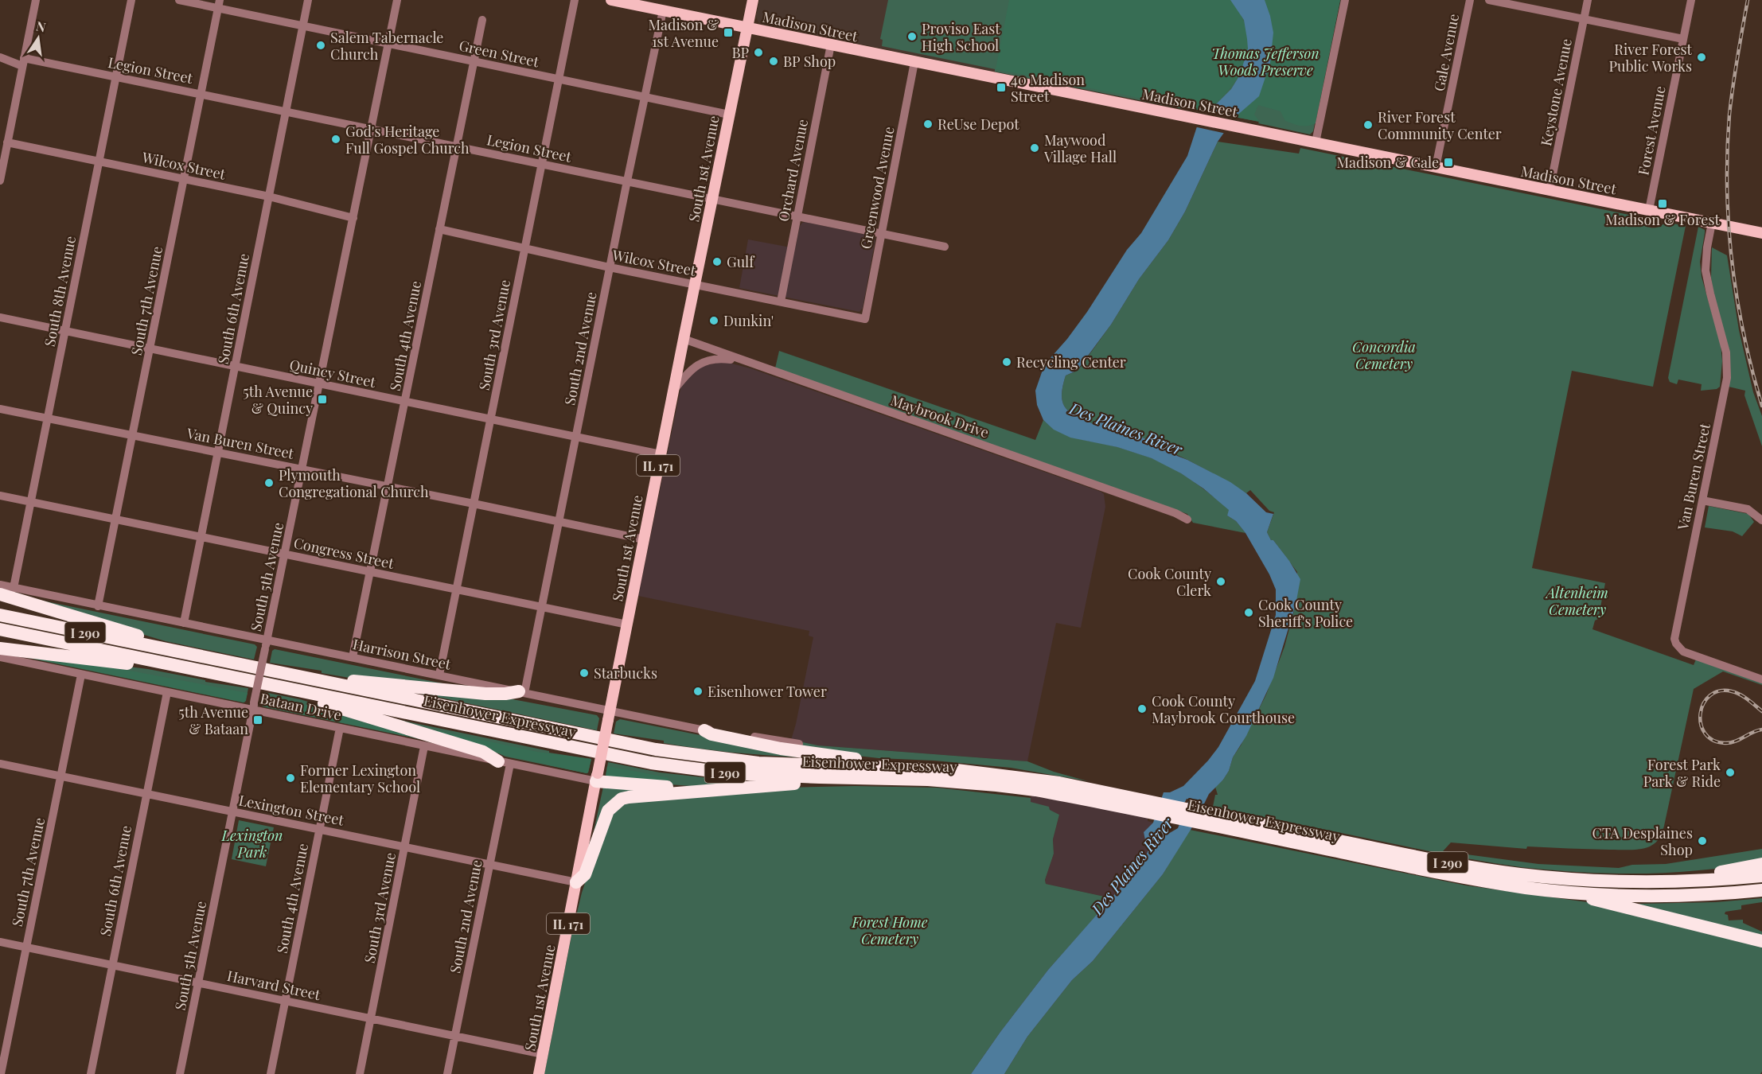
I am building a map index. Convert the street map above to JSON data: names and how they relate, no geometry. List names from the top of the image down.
{
  "streets": {
    "highway": ["I 290", "Eisenhower Expressway"],
    "main road": ["Madison Street", "South 1st Avenue", "IL 171"],
    "street": [
      "Gale Avenue",
      "Green Street",
      "Legion Street",
      "Keystone Avenue",
      "Forest Avenue",
      "Wilcox Street",
      "Orchard Avenue",
      "Greenwood Avenue",
      "South 8th Avenue",
      "South 7th Avenue",
      "South 6th Avenue",
      "South 3rd Avenue",
      "South 4th Avenue",
      "South 2nd Avenue",
      "Quincy Street",
      "Maybrook Drive",
      "Van Buren Street",
      "Congress Street",
      "South 5th Avenue",
      "Harrison Street",
      "Bataan Drive",
      "Lexington Street",
      "Harvard Street"
    ]
  },
  "crossings": [
    ["Madison Street", "Gale Avenue"],
    ["Madison Street", "Keystone Avenue"],
    ["Madison Street", "Forest Avenue"],
    ["Madison Street", "South 1st Avenue"],
    ["Madison Street", "Orchard Avenue"],
    ["Madison Street", "Greenwood Avenue"],
    ["Madison Street", "South 2nd Avenue"],
    ["Madison Street", "Van Buren Street"],
    ["Green Street", "South 1st Avenue"],
    ["Green Street", "South 7th Avenue"],
    ["Green Street", "South 6th Avenue"],
    ["Green Street", "South 3rd Avenue"],
    ["Green Street", "South 4th Avenue"],
    ["Green Street", "South 2nd Avenue"],
    ["Green Street", "South 5th Avenue"],
    ["Legion Street", "South 1st Avenue"],
    ["Legion Street", "Orchard Avenue"],
    ["Legion Street", "Greenwood Avenue"],
    ["Legion Street", "South 8th Avenue"],
    ["Legion Street", "South 7th Avenue"],
    ["Legion Street", "South 6th Avenue"],
    ["Legion Street", "South 3rd Avenue"],
    ["Legion Street", "South 4th Avenue"],
    ["Legion Street", "South 2nd Avenue"],
    ["Legion Street", "South 5th Avenue"],
    ["Wilcox Street", "South 1st Avenue"],
    ["Wilcox Street", "Orchard Avenue"],
    ["Wilcox Street", "Greenwood Avenue"],
    ["Wilcox Street", "South 8th Avenue"],
    ["Wilcox Street", "South 7th Avenue"],
    ["Wilcox Street", "South 6th Avenue"],
    ["Wilcox Street", "South 3rd Avenue"],
    ["Wilcox Street", "South 4th Avenue"],
    ["Wilcox Street", "South 2nd Avenue"],
    ["Wilcox Street", "South 5th Avenue"],
    ["South 1st Avenue", "Quincy Street"],
    ["South 1st Avenue", "Maybrook Drive"],
    ["South 1st Avenue", "Van Buren Street"],
    ["South 1st Avenue", "Congress Street"],
    ["South 1st Avenue", "Harrison Street"],
    ["South 1st Avenue", "Bataan Drive"],
    ["South 1st Avenue", "Lexington Street"],
    ["South 1st Avenue", "Harvard Street"],
    ["South 8th Avenue", "Quincy Street"],
    ["South 8th Avenue", "Van Buren Street"],
    ["South 8th Avenue", "Congress Street"],
    ["South 8th Avenue", "Harrison Street"],
    ["South 7th Avenue", "Quincy Street"],
    ["South 7th Avenue", "Van Buren Street"],
    ["South 7th Avenue", "Congress Street"],
    ["South 7th Avenue", "Harrison Street"],
    ["South 7th Avenue", "Bataan Drive"],
    ["South 7th Avenue", "Lexington Street"],
    ["South 7th Avenue", "Harvard Street"],
    ["South 6th Avenue", "Quincy Street"],
    ["South 6th Avenue", "Van Buren Street"],
    ["South 6th Avenue", "Congress Street"],
    ["South 6th Avenue", "Harrison Street"],
    ["South 6th Avenue", "Bataan Drive"],
    ["South 6th Avenue", "Lexington Street"],
    ["South 6th Avenue", "Harvard Street"],
    ["South 3rd Avenue", "Quincy Street"],
    ["South 3rd Avenue", "Van Buren Street"],
    ["South 3rd Avenue", "Congress Street"],
    ["South 3rd Avenue", "Harrison Street"],
    ["South 3rd Avenue", "Bataan Drive"],
    ["South 3rd Avenue", "Lexington Street"],
    ["South 3rd Avenue", "Harvard Street"],
    ["South 4th Avenue", "Quincy Street"],
    ["South 4th Avenue", "Van Buren Street"],
    ["South 4th Avenue", "Congress Street"],
    ["South 4th Avenue", "Harrison Street"],
    ["South 4th Avenue", "Bataan Drive"],
    ["South 4th Avenue", "Lexington Street"],
    ["South 4th Avenue", "Harvard Street"],
    ["South 2nd Avenue", "Quincy Street"],
    ["South 2nd Avenue", "Van Buren Street"],
    ["South 2nd Avenue", "Congress Street"],
    ["South 2nd Avenue", "Harrison Street"],
    ["South 2nd Avenue", "Bataan Drive"],
    ["South 2nd Avenue", "Lexington Street"],
    ["South 2nd Avenue", "Harvard Street"],
    ["Quincy Street", "South 5th Avenue"],
    ["Van Buren Street", "South 5th Avenue"],
    ["Congress Street", "South 5th Avenue"],
    ["South 5th Avenue", "Harrison Street"],
    ["South 5th Avenue", "Bataan Drive"],
    ["South 5th Avenue", "Lexington Street"],
    ["South 5th Avenue", "Harvard Street"]
  ],
  "water": ["Des Plaines River"],
  "parks": [
    "Thomas Jefferson Woods Preserve",
    "Concordia Cemetery",
    "Altenheim Cemetery",
    "Lexington Park",
    "Forest Home Cemetery"
  ],
  "places": {
    "transit": [
      "Madison & 1st Avenue",
      "40 Madison Street",
      "Madison & Gale",
      "Madison & Forest",
      "5th Avenue & Quincy",
      "5th Avenue & Bataan"
    ],
    "other": [
      "Proviso East High School",
      "Salem Tabernacle Church",
      "BP",
      "River Forest Public Works",
      "BP Shop",
      "ReUse Depot",
      "River Forest Community Center",
      "God's Heritage Full Gospel Church",
      "Maywood Village Hall",
      "Gulf",
      "Dunkin'",
      "Recycling Center",
      "Plymouth Congregational Church",
      "Cook County Clerk",
      "Cook County Sheriff's Police",
      "Starbucks",
      "Eisenhower Tower",
      "Cook County Maybrook Courthouse",
      "Forest Park Park & Ride",
      "Former Lexington Elementary School",
      "CTA Desplaines Shop"
    ]
  },
  "north": "top"
}
